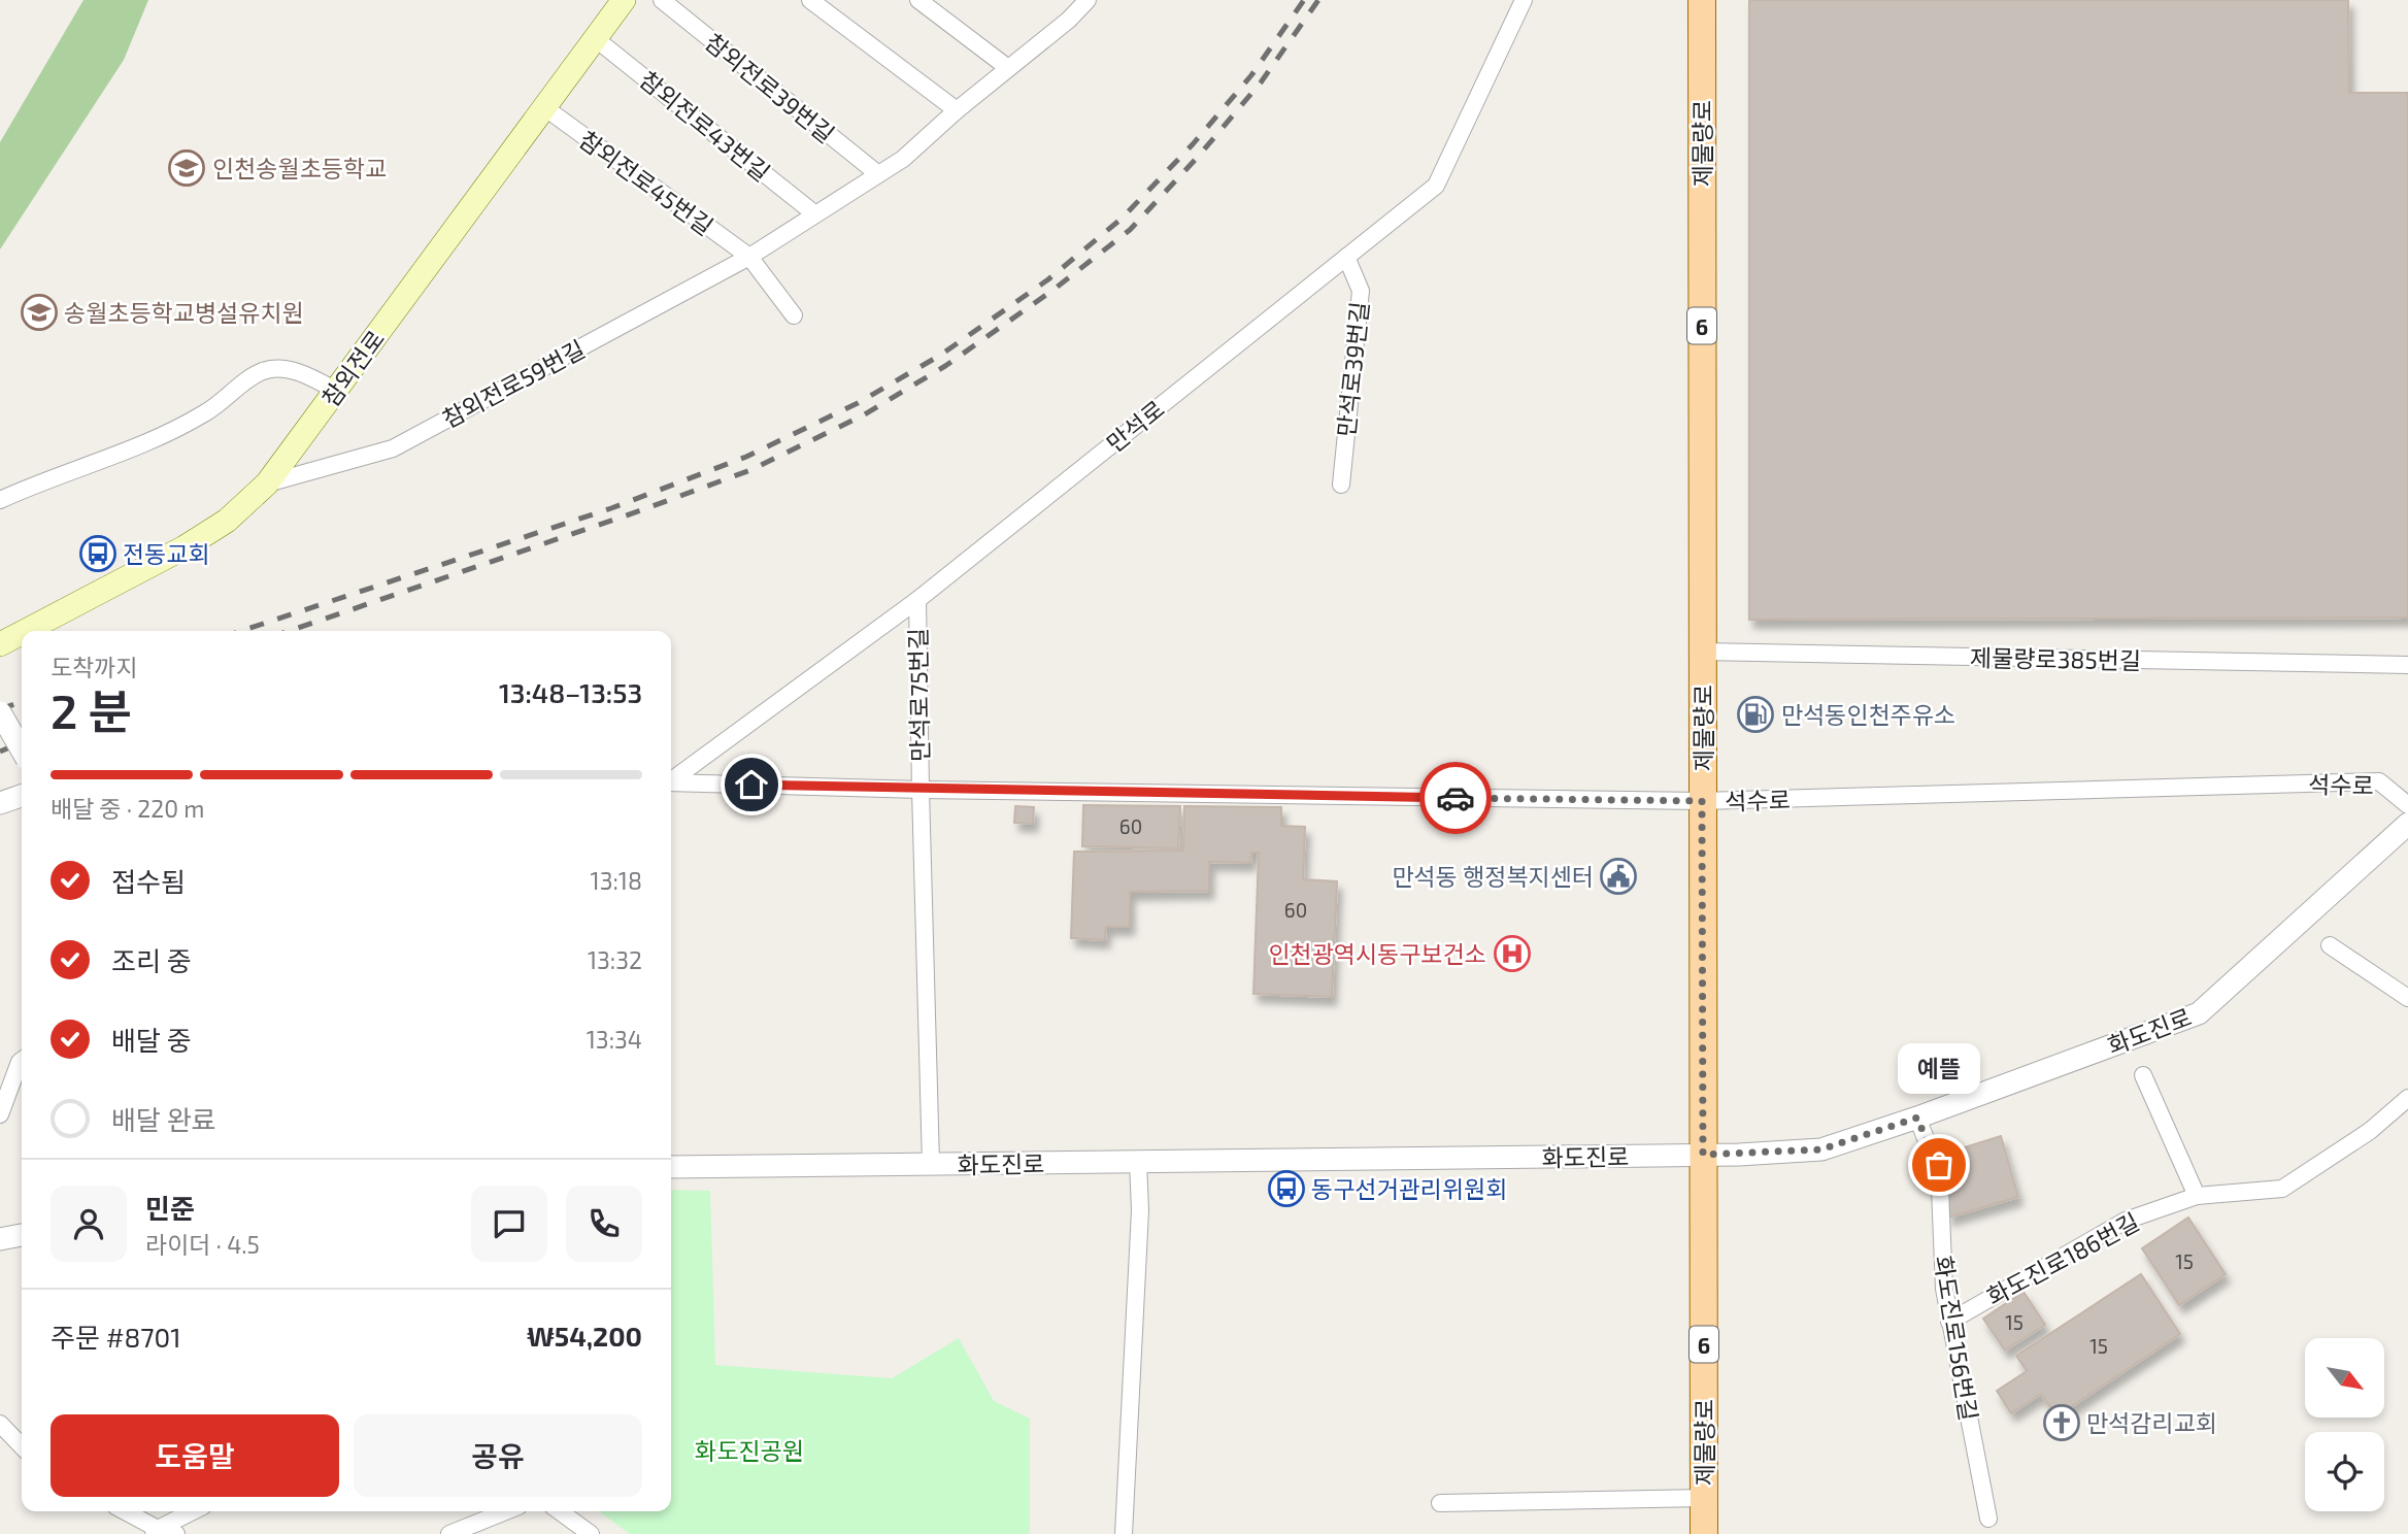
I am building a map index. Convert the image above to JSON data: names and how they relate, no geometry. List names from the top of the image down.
{
  "streets": {
    "main road": ["제물량로", "6", "참외전로"],
    "street": [
      "참외전로39번길",
      "참외전로43번길",
      "참외전로45번길",
      "만석로39번길",
      "참외전로59번길",
      "만석로",
      "제물량로385번길",
      "만석로75번길",
      "석수로",
      "화도진로",
      "화도진로186번길",
      "화도진로156번길"
    ]
  },
  "crossings": [
    ["참외전로39번길", "참외전로59번길"],
    ["참외전로43번길", "참외전로"],
    ["참외전로43번길", "참외전로59번길"],
    ["제물량로", "제물량로385번길"],
    ["제물량로", "석수로"],
    ["제물량로", "화도진로"],
    ["참외전로45번길", "참외전로"],
    ["참외전로45번길", "참외전로59번길"],
    ["참외전로", "참외전로59번길"],
    ["만석로39번길", "만석로"],
    ["만석로", "만석로75번길"],
    ["만석로75번길", "석수로"],
    ["만석로75번길", "화도진로"],
    ["화도진로", "화도진로156번길"],
    ["화도진로186번길", "화도진로156번길"]
  ],
  "parks": ["화도진공원"],
  "places": {
    "school or university": ["인천송월초등학교", "송월초등학교병설유치원"],
    "bus stop": ["전동교회", "동구선거관리위원회"],
    "fuel station": ["만석동인천주유소"],
    "public building": ["만석동 행정복지센터"],
    "hospital": ["인천광역시동구보건소"],
    "other": ["예뜰"],
    "church": ["만석감리교회"]
  },
  "house_numbers": [
    "60",
    "60",
    "15",
    "15",
    "15"
  ],
  "north": "bottom right",
  "page": {
    "heading": ["2 분", "도착까지", "13:48–13:53"],
    "panel": [
      "민준",
      "라이더 · 4.5",
      "주문 #8701",
      "₩54,200"
    ],
    "bar": "배달 중 · 220 m",
    "list": [
      ["접수됨", "13:18"],
      ["조리 중", "13:32"],
      ["배달 중", "13:34"],
      "배달 완료"
    ],
    "bubble": "예뜰",
    "buttons": ["도움말", "공유"]
  }
}
